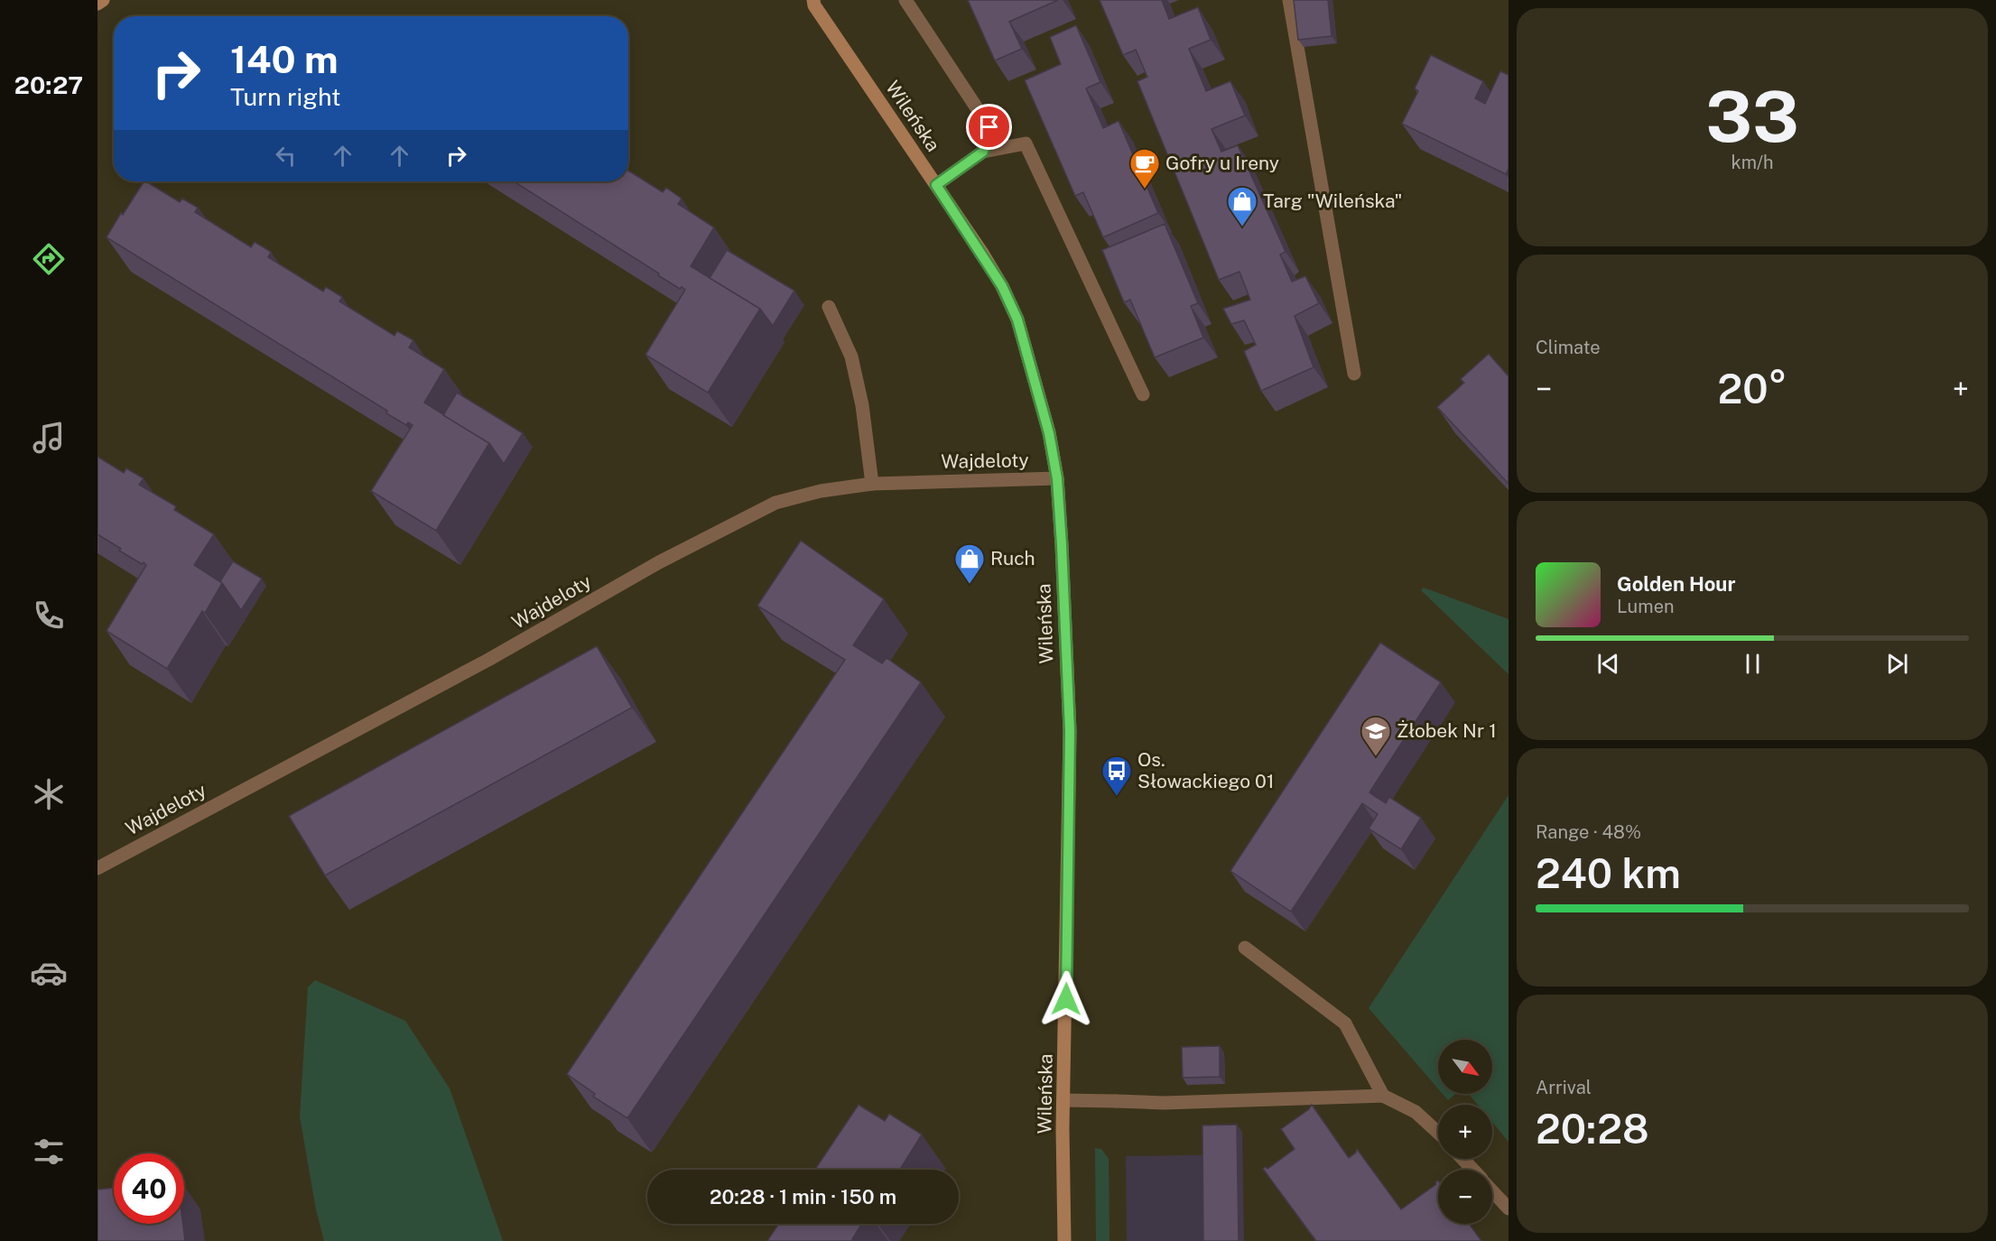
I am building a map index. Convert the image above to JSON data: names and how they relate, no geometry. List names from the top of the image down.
{
  "streets": {
    "street": ["Wileńska", "Wajdeloty"]
  },
  "crossings": [
    ["Wileńska", "Wajdeloty"]
  ],
  "places": {
    "cafe": ["Gofry u Ireny"],
    "shop": ["Targ \"Wileńska\"", "Ruch"],
    "school or university": ["Żłobek Nr 1"],
    "bus stop": ["Os. Słowackiego 01"]
  },
  "north": "bottom right",
  "page": {
    "tabs": "20:27",
    "tile": [
      ["33", "km/h"],
      "Climate",
      ["Range · 48%", "240 km"],
      ["Arrival", "20:28"]
    ],
    "turn": ["140 m", "Turn right"],
    "heat": ["−", "20°", "+"],
    "song": ["Golden Hour", "Lumen"],
    "map_buttons": ["+", "−"],
    "limit": "40",
    "trip": "20:28 · 1 min · 150 m"
  }
}
